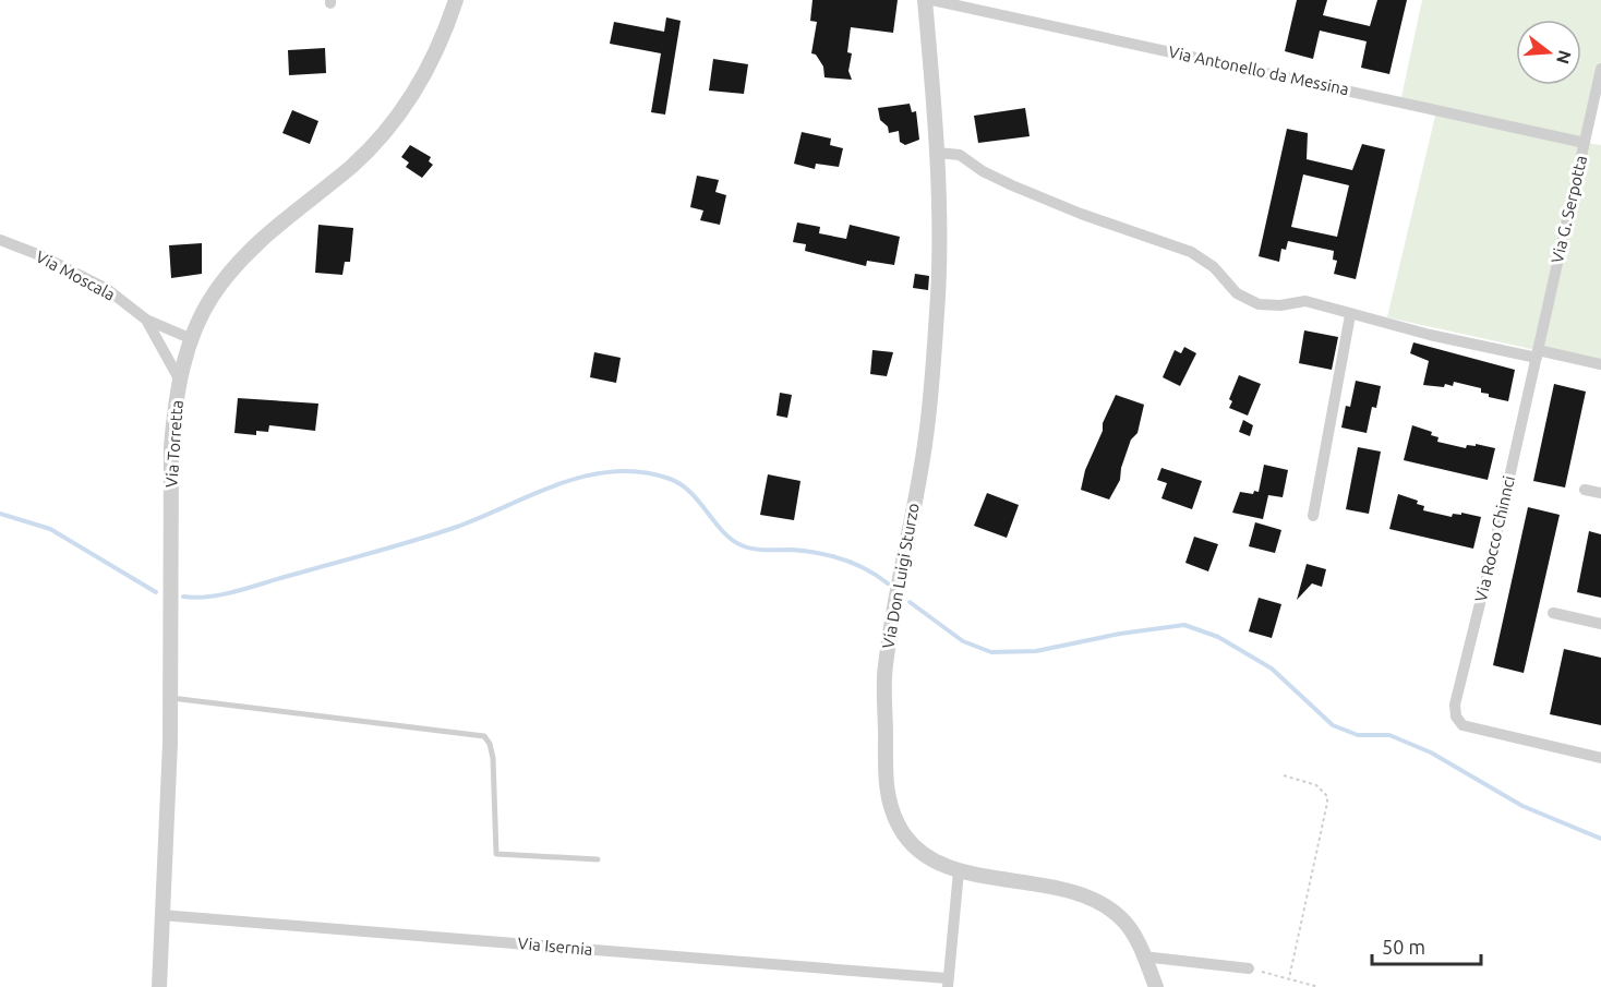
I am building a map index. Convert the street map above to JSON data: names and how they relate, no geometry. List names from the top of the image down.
{
  "streets": {
    "street": [
      "Via Antonello da Messina",
      "Via G. Serpotta",
      "Via Moscala",
      "Via Torretta",
      "Via Rocco Chinnci",
      "Via Don Luigi Sturzo",
      "Via Isernia"
    ]
  },
  "crossings": [
    ["Via Antonello da Messina", "Via G. Serpotta"],
    ["Via G. Serpotta", "Via Rocco Chinnci"],
    ["Via Torretta", "Via Isernia"]
  ],
  "scale_bar": "50 m",
  "north": "right"
}
